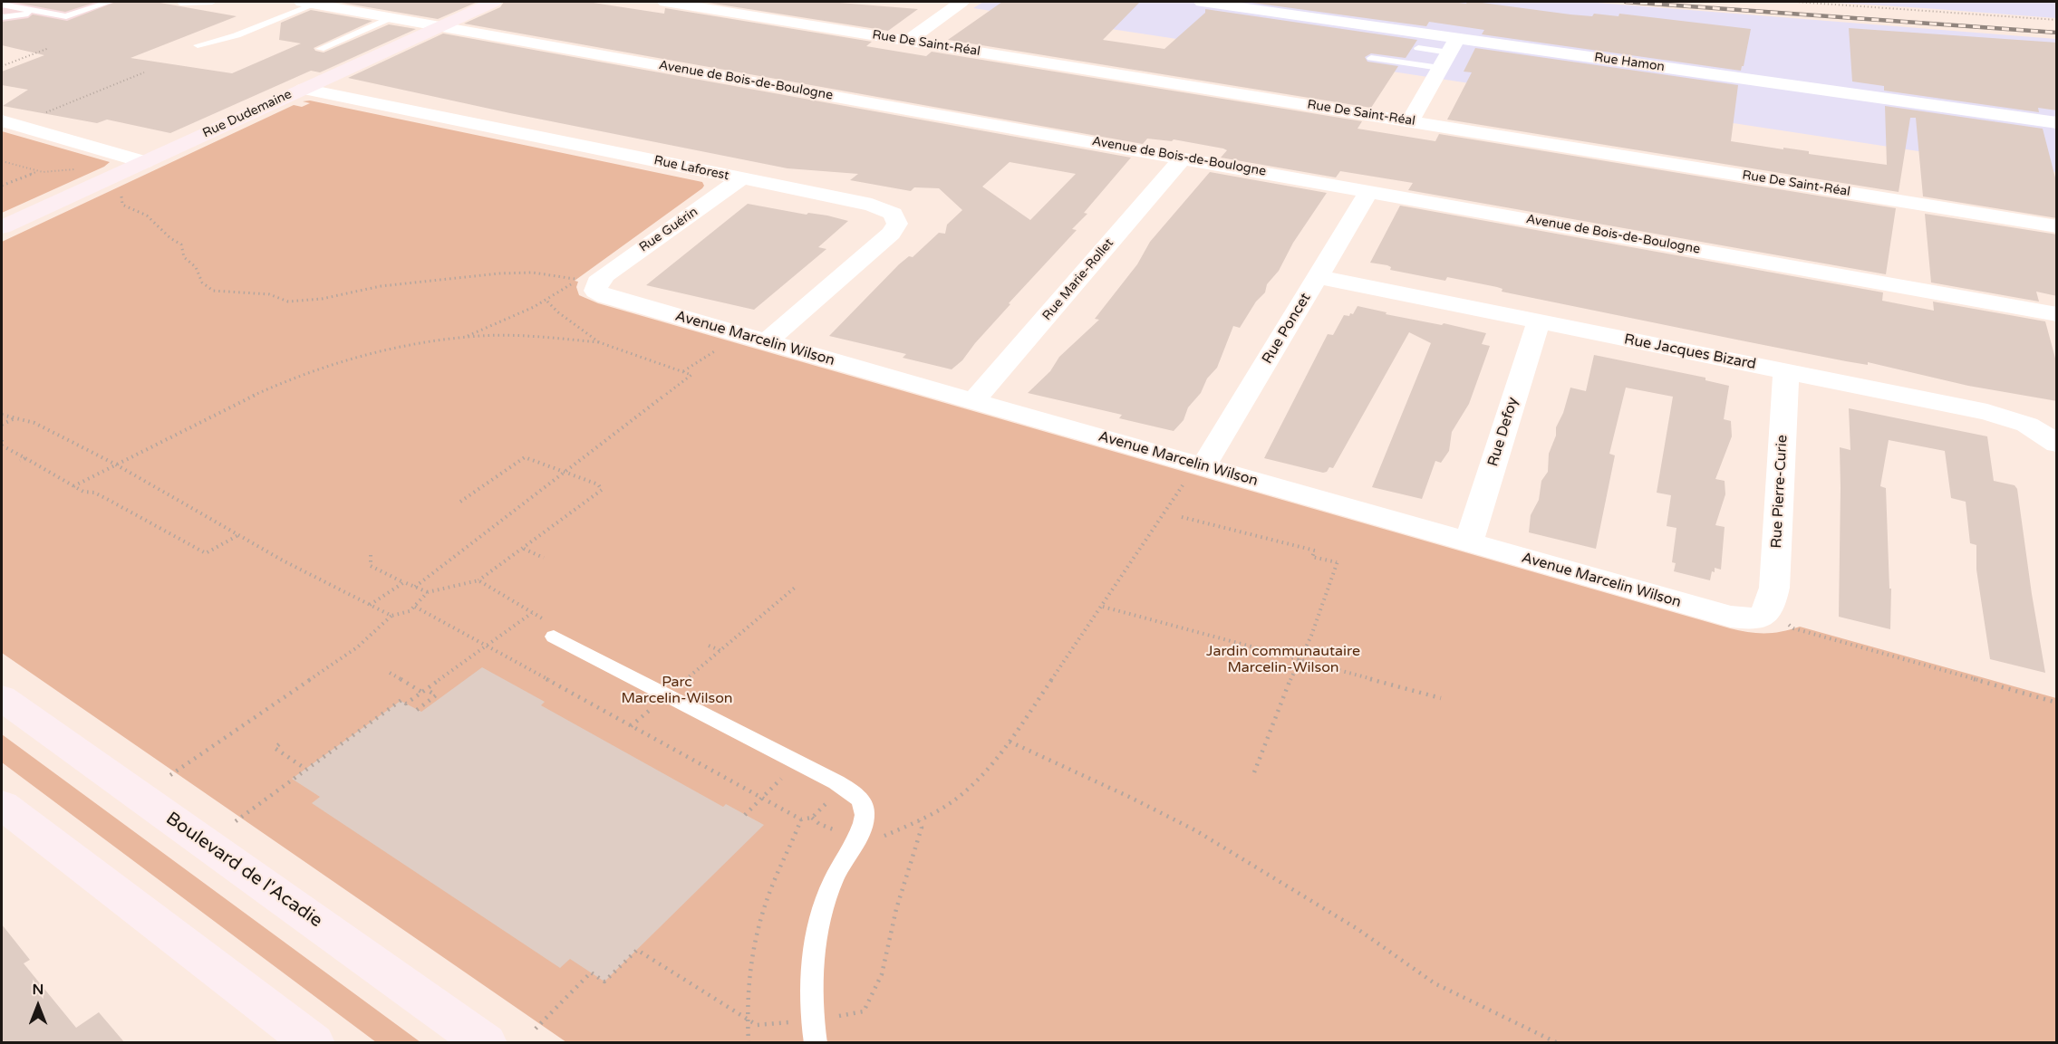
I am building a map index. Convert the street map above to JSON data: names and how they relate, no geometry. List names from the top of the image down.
{
  "streets": {
    "main road": ["Rue Dudemaine", "Boulevard de l'Acadie"],
    "street": [
      "Rue De Saint-Réal",
      "Rue Hamon",
      "Avenue de Bois-de-Boulogne",
      "Rue Laforest",
      "Rue Guérin",
      "Rue Marie-Rollet",
      "Rue Poncet",
      "Avenue Marcelin Wilson",
      "Rue Jacques Bizard",
      "Rue Defoy",
      "Rue Pierre-Curie"
    ]
  },
  "crossings": [
    ["Avenue de Bois-de-Boulogne", "Rue Dudemaine"],
    ["Avenue de Bois-de-Boulogne", "Rue Marie-Rollet"],
    ["Avenue de Bois-de-Boulogne", "Rue Poncet"],
    ["Rue Dudemaine", "Rue Laforest"],
    ["Rue Laforest", "Rue Guérin"],
    ["Rue Laforest", "Avenue Marcelin Wilson"],
    ["Rue Guérin", "Avenue Marcelin Wilson"],
    ["Rue Marie-Rollet", "Avenue Marcelin Wilson"],
    ["Rue Poncet", "Avenue Marcelin Wilson"],
    ["Rue Poncet", "Rue Jacques Bizard"],
    ["Avenue Marcelin Wilson", "Rue Defoy"],
    ["Avenue Marcelin Wilson", "Rue Pierre-Curie"],
    ["Rue Jacques Bizard", "Rue Defoy"],
    ["Rue Jacques Bizard", "Rue Pierre-Curie"]
  ],
  "parks": ["Jardin communautaire Marcelin-Wilson", "Parc Marcelin-Wilson"],
  "north": "top"
}
